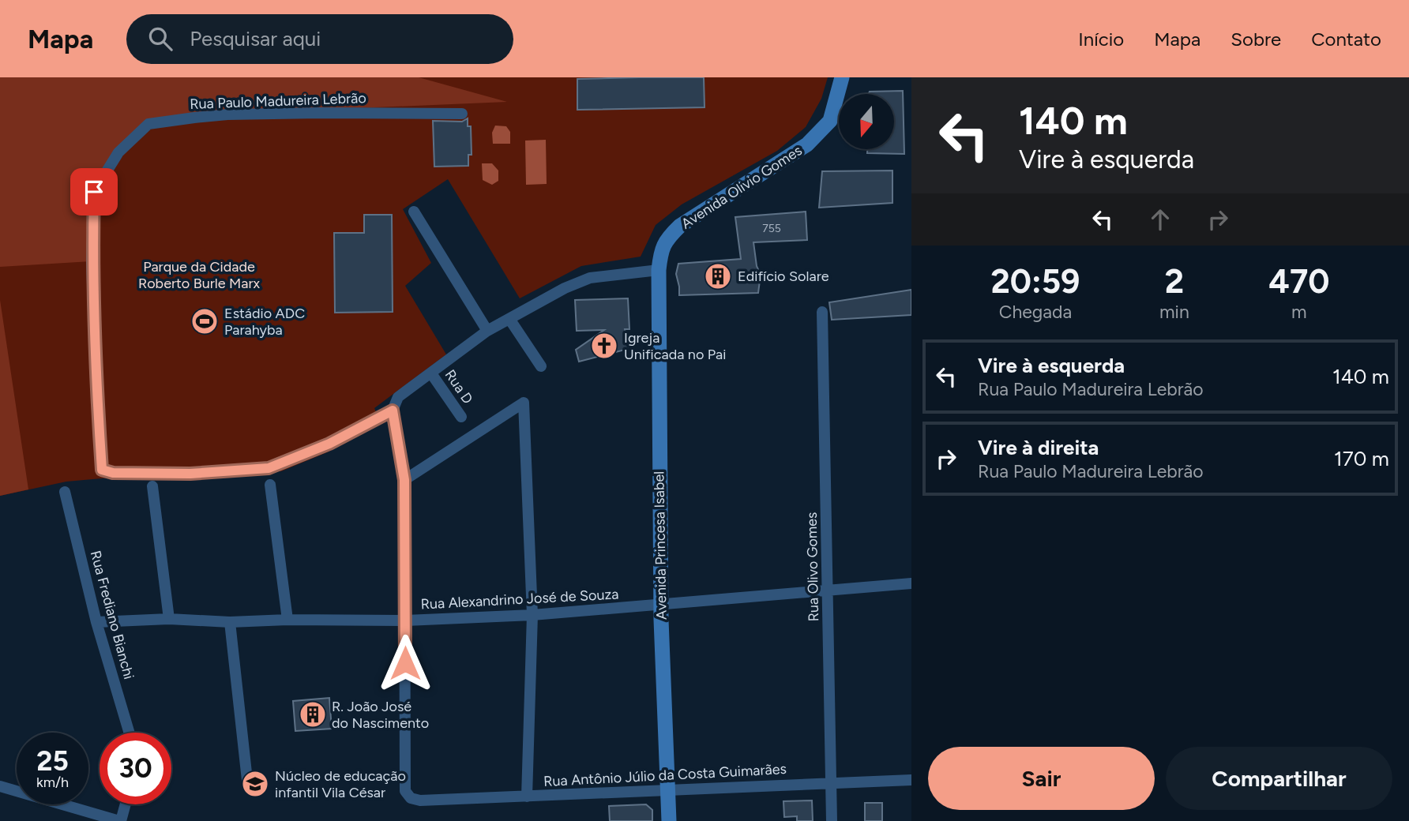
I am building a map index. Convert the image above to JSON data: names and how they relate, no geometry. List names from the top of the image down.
{
  "streets": {
    "main road": ["Avenida Olivio Gomes", "Avenida Princesa Isabel"],
    "street": [
      "Rua Paulo Madureira Lebrão",
      "Rua D",
      "Rua Olivo Gomes",
      "Rua Alexandrino José de Souza",
      "Rua Frediano Bianchi",
      "Rua Antônio Júlio da Costa Guimarães"
    ]
  },
  "crossings": [
    ["Rua Paulo Madureira Lebrão", "Avenida Olivio Gomes"],
    ["Rua Paulo Madureira Lebrão", "Rua D"],
    ["Rua Paulo Madureira Lebrão", "Avenida Princesa Isabel"],
    ["Avenida Olivio Gomes", "Avenida Princesa Isabel"],
    ["Avenida Princesa Isabel", "Rua Alexandrino José de Souza"],
    ["Avenida Princesa Isabel", "Rua Antônio Júlio da Costa Guimarães"],
    ["Rua Olivo Gomes", "Rua Alexandrino José de Souza"],
    ["Rua Olivo Gomes", "Rua Antônio Júlio da Costa Guimarães"],
    ["Rua Alexandrino José de Souza", "Rua Frediano Bianchi"],
    ["Rua Alexandrino José de Souza", "Rua Antônio Júlio da Costa Guimarães"]
  ],
  "parks": ["Parque da Cidade Roberto Burle Marx"],
  "places": {
    "building": ["Edifício Solare", "R. João José do Nascimento"],
    "sports": ["Estádio ADC Parahyba"],
    "church": ["Igreja Unificada no Pai"],
    "school or university": ["Núcleo de educação infantil Vila César"]
  },
  "house_numbers": ["755"],
  "north": "bottom",
  "page": {
    "header": "Mapa",
    "search": "Pesquisar aqui",
    "nav": [
      "Início",
      "Mapa",
      "Sobre",
      "Contato"
    ],
    "turn": ["140 m", "Vire à esquerda"],
    "eta": [
      "20:59",
      "Chegada",
      "2",
      "min",
      "470",
      "m"
    ],
    "list": [
      {
        "name": "Vire à esquerda",
        "note": "Rua Paulo Madureira Lebrão",
        "value": "140 m"
      },
      {
        "name": "Vire à direita",
        "note": "Rua Paulo Madureira Lebrão",
        "value": "170 m"
      }
    ],
    "speed": "25 km/h",
    "limit": "30",
    "buttons": ["Sair", "Compartilhar"]
  }
}
